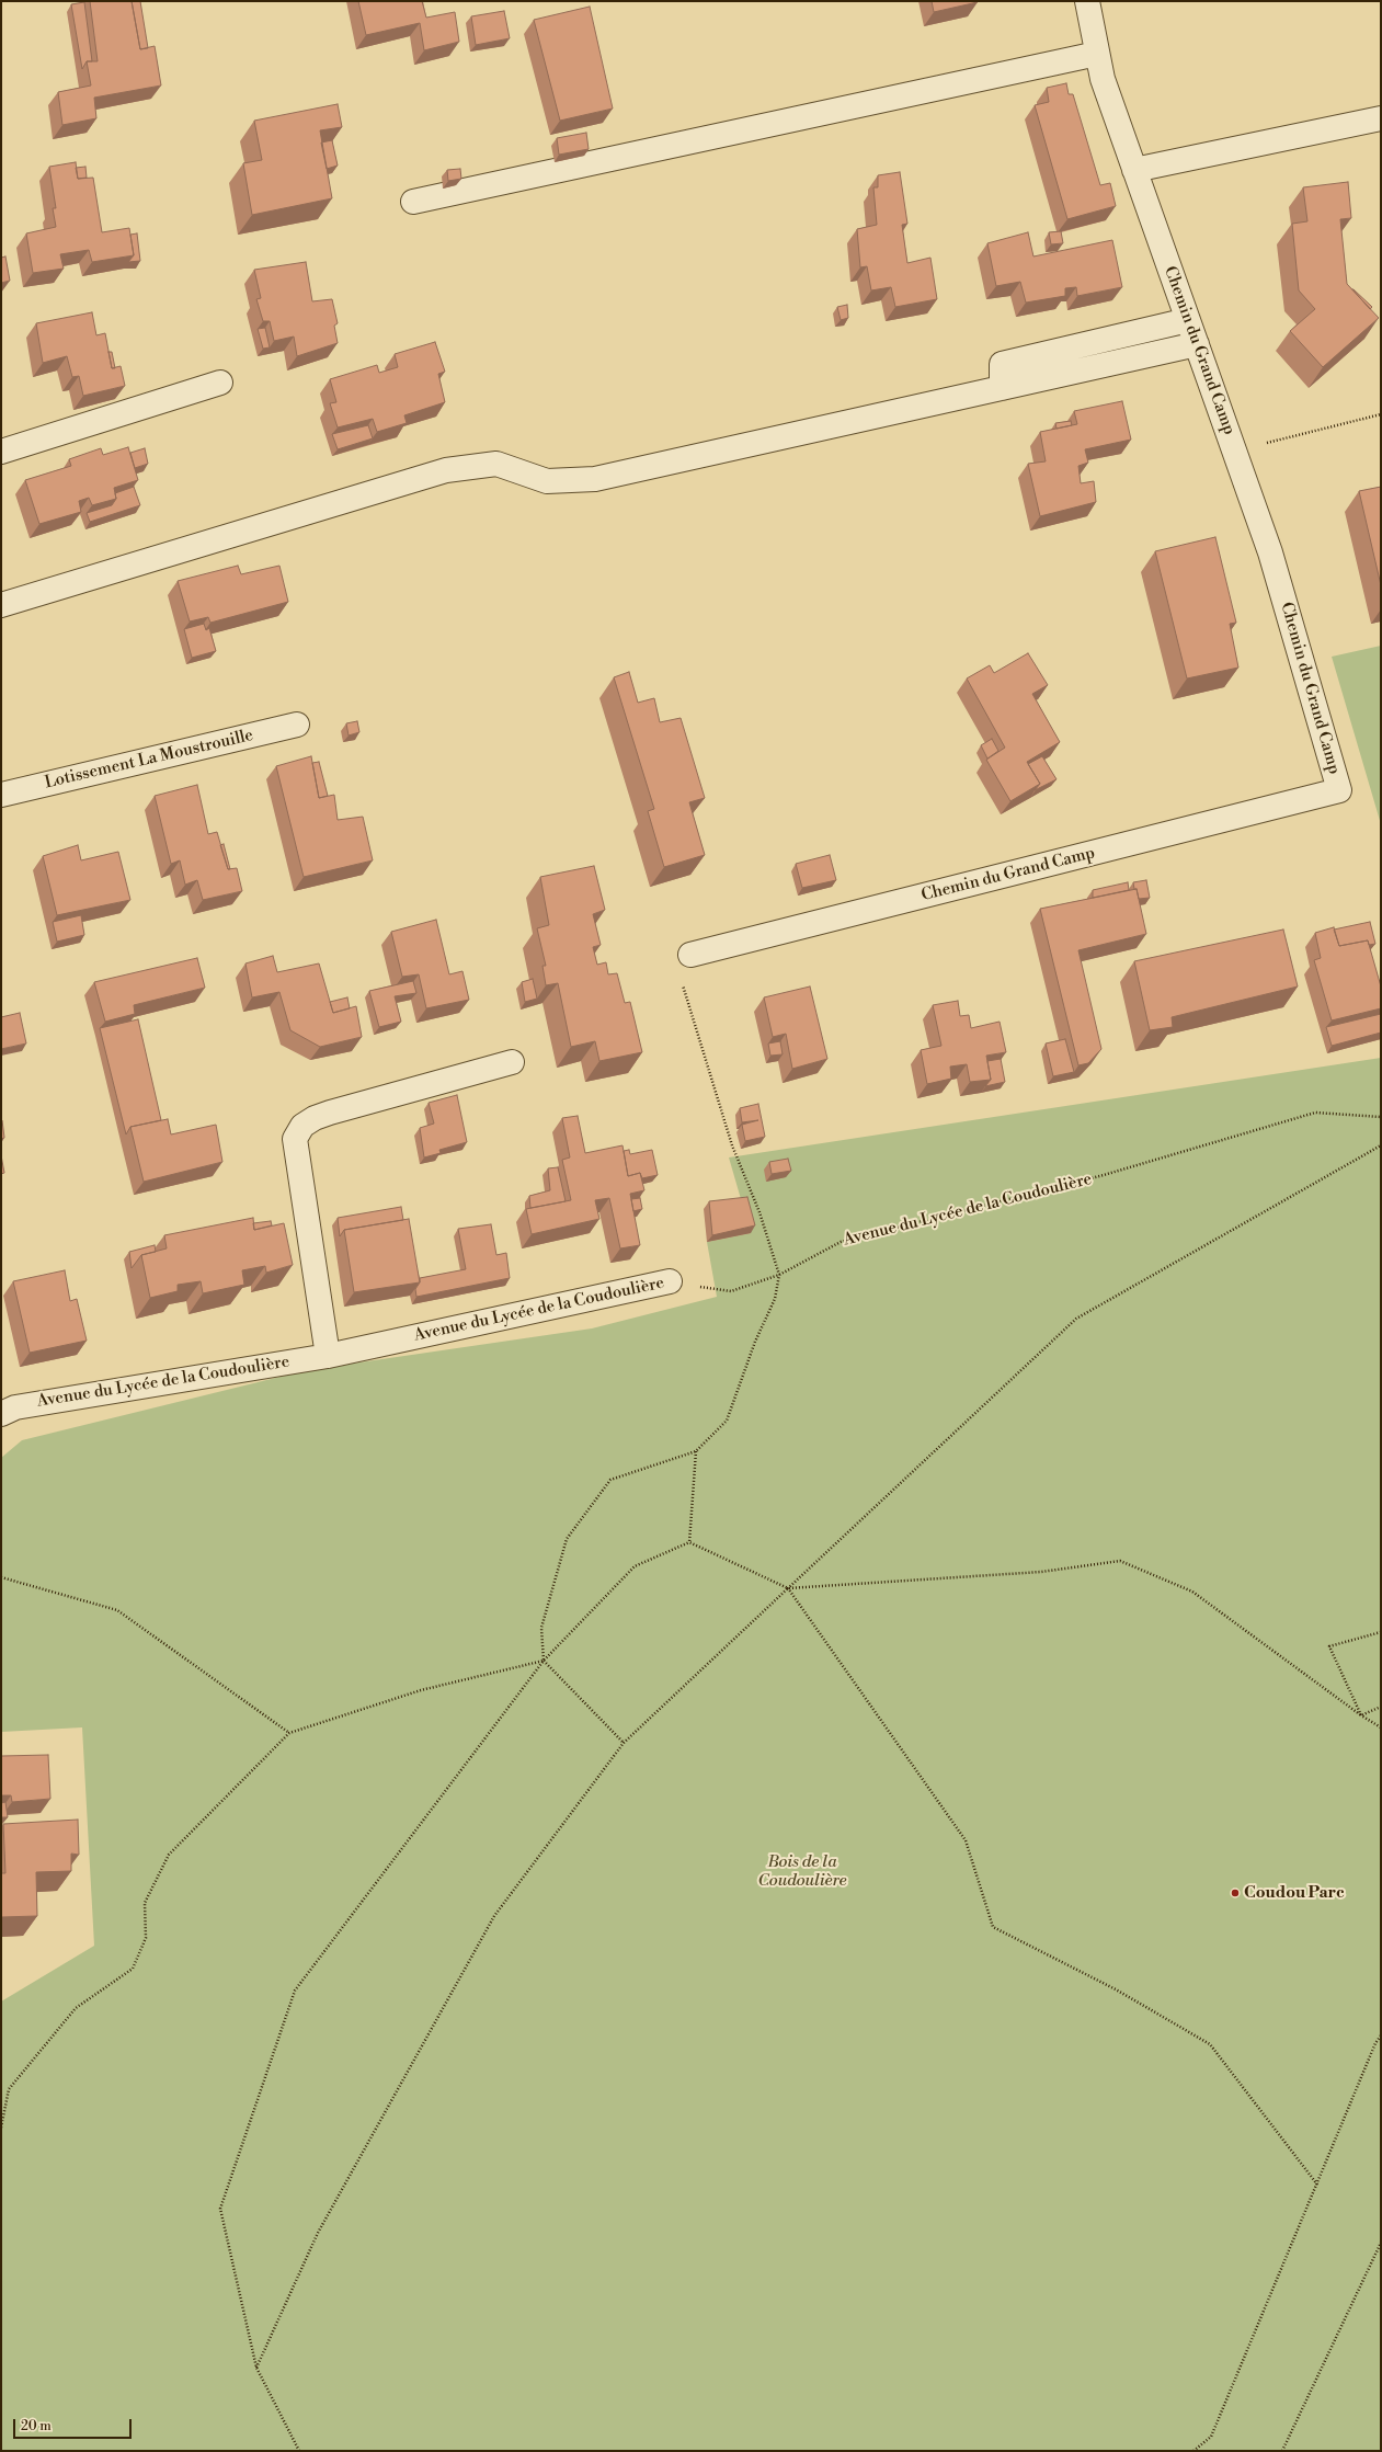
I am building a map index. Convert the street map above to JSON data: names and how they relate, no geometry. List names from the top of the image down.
{
  "streets": {
    "street": ["Chemin du Grand Camp", "Lotissement La Moustrouille", "Avenue du Lycée de la Coudoulière"]
  },
  "parks": ["Bois de la Coudoulière"],
  "places": ["Coudou Parc"],
  "scale_bar": "20 m"
}
